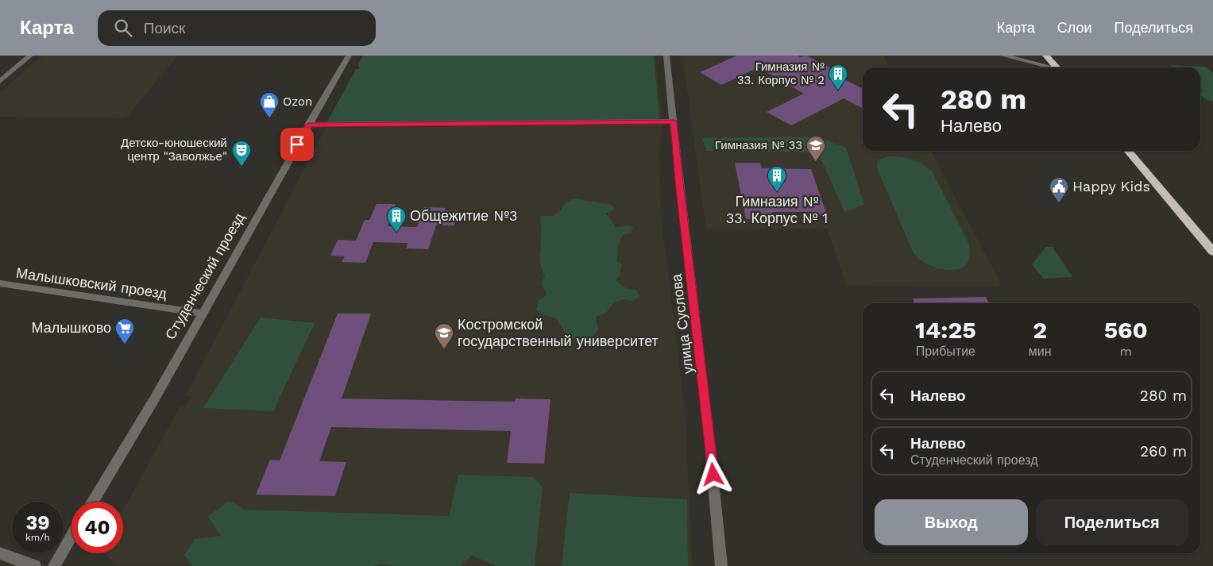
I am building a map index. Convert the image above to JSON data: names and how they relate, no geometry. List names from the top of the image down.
{
  "streets": {
    "street": ["Студенческий проезд", "Малышковский проезд", "улица Суслова"]
  },
  "crossings": [
    ["Студенческий проезд", "Малышковский проезд"]
  ],
  "places": {
    "building": ["Гимназия № 33. Корпус № 2", "Гимназия № 33. Корпус № 1", "Общежитие №3"],
    "shop": ["Ozon"],
    "school or university": ["Гимназия № 33", "Костромской государственный университет"],
    "theatre": ["Детско-юношеский центр \"Заволжье\""],
    "public building": ["Happy Kids"],
    "supermarket": ["Малышково"]
  },
  "page": {
    "header": "Карта",
    "search": "Поиск",
    "nav": ["Карта", "Слои", "Поделиться"],
    "turn": ["280 m", "Налево"],
    "eta": [
      "14:25",
      "Прибытие",
      "2",
      "мин",
      "560",
      "m"
    ],
    "list": [
      {
        "name": "Налево",
        "value": "280 m"
      },
      {
        "name": "Налево",
        "note": "Студенческий проезд",
        "value": "260 m"
      }
    ],
    "buttons": ["Выход", "Поделиться"],
    "speed": "39 km/h",
    "limit": "40"
  }
}
